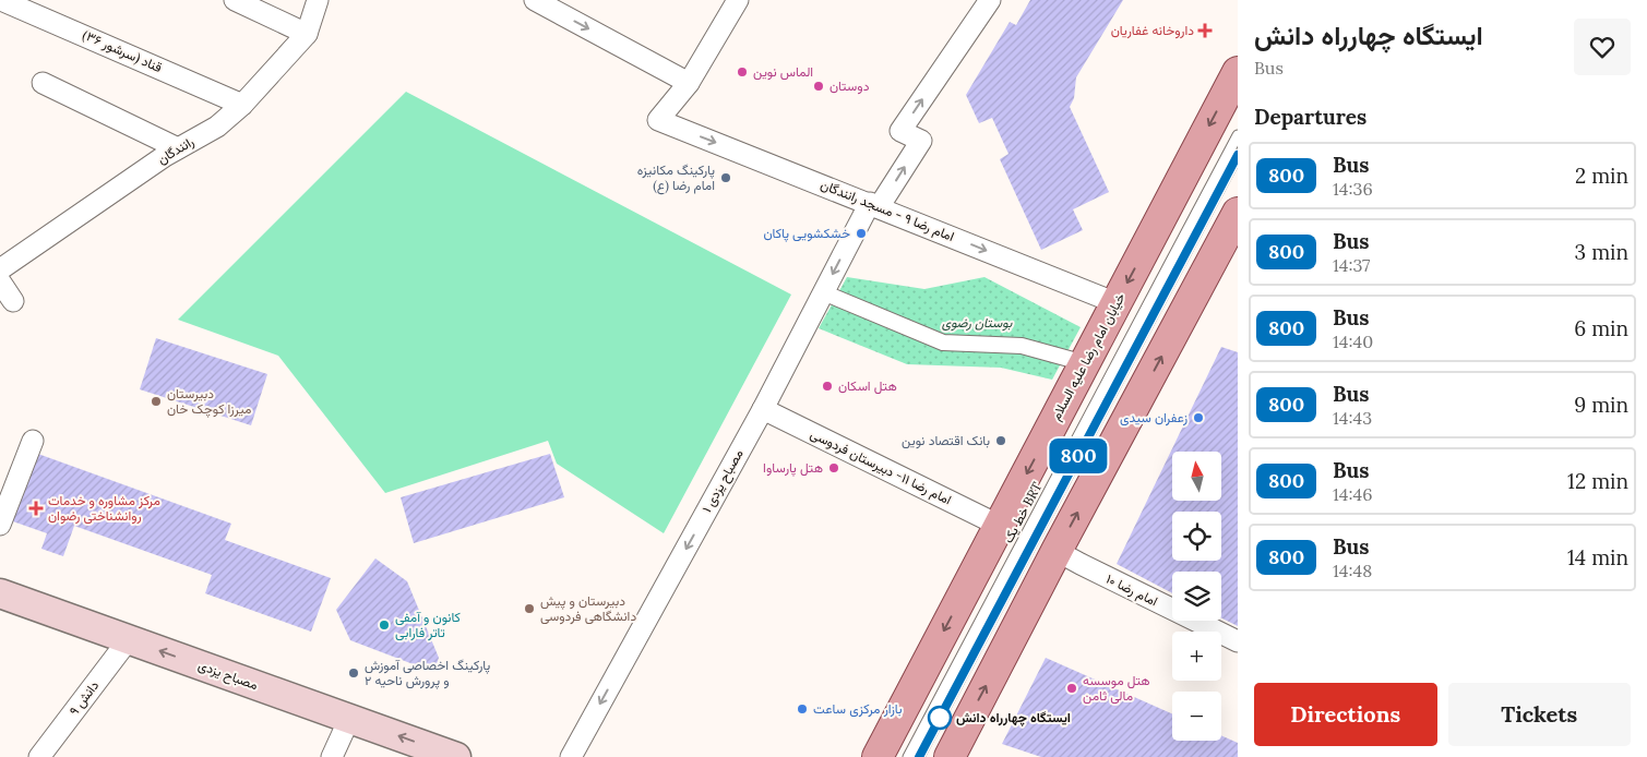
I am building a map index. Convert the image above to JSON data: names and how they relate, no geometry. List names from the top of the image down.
{
  "streets": {
    "main road": ["خیابان امام رضا علیه السلام", "مصباح یزدی"],
    "street": [
      "قناد (سرشور ۳۶)",
      "رانندگان",
      "امام رضا ۹ - مسجد رانندگان",
      "امام رضا ۱۱- دبیرستان فردوسی",
      "مصباح یزدی ۱",
      "امام رضا ۱۰",
      "دانش ۹"
    ],
    "lane": ["خط یک BRT"]
  },
  "crossings": [
    ["قناد (سرشور ۳۶)", "رانندگان"],
    ["امام رضا ۹ - مسجد رانندگان", "خیابان امام رضا علیه السلام"],
    ["امام رضا ۹ - مسجد رانندگان", "مصباح یزدی ۱"],
    ["خیابان امام رضا علیه السلام", "امام رضا ۱۱- دبیرستان فردوسی"],
    ["امام رضا ۱۱- دبیرستان فردوسی", "مصباح یزدی ۱"],
    ["مصباح یزدی", "دانش ۹"]
  ],
  "one_way": ["مصباح یزدی"],
  "parks": ["بوستان رضوی"],
  "places": {
    "health": ["داروخانه غفاریان", "مرکز مشاوره و خدمات روانشناختی رضوان"],
    "other": [
      "الماس نوين",
      "دوستان",
      "پارکینگ مکانیزه امام رضا (ع)",
      "خشکشویی پاکان",
      "هتل اسکان",
      "دبیرستان میرزا کوچک خان",
      "زعفران سیدی",
      "بانک اقتصاد نوین",
      "هتل پارساوا",
      "دبیرستان و پیش دانشگاهی فردوسی",
      "کانون و آمفی تاتر فارابی",
      "پارکینگ اخصاصی آموزش و پرورش ناحیه ۲",
      "هتل موسسه مالی ثامن",
      "بازار مرکزی ساعت",
      "ایستگاه چهارراه دانش"
    ]
  },
  "lines": ["bus line 800"],
  "north": "top",
  "page": {
    "on_map": "800",
    "heading": [
      ["ایستگاه چهارراه دانش", "Bus"],
      "Departures"
    ],
    "list": [
      {
        "mark": "800",
        "name": "Bus",
        "note": "14:36",
        "value": "2 min"
      },
      {
        "mark": "800",
        "name": "Bus",
        "note": "14:37",
        "value": "3 min"
      },
      {
        "mark": "800",
        "name": "Bus",
        "note": "14:40",
        "value": "6 min"
      },
      {
        "mark": "800",
        "name": "Bus",
        "note": "14:43",
        "value": "9 min"
      },
      {
        "mark": "800",
        "name": "Bus",
        "note": "14:46",
        "value": "12 min"
      },
      {
        "mark": "800",
        "name": "Bus",
        "note": "14:48",
        "value": "14 min"
      }
    ],
    "map_buttons": ["+", "−"],
    "buttons": ["Directions", "Tickets"]
  }
}
